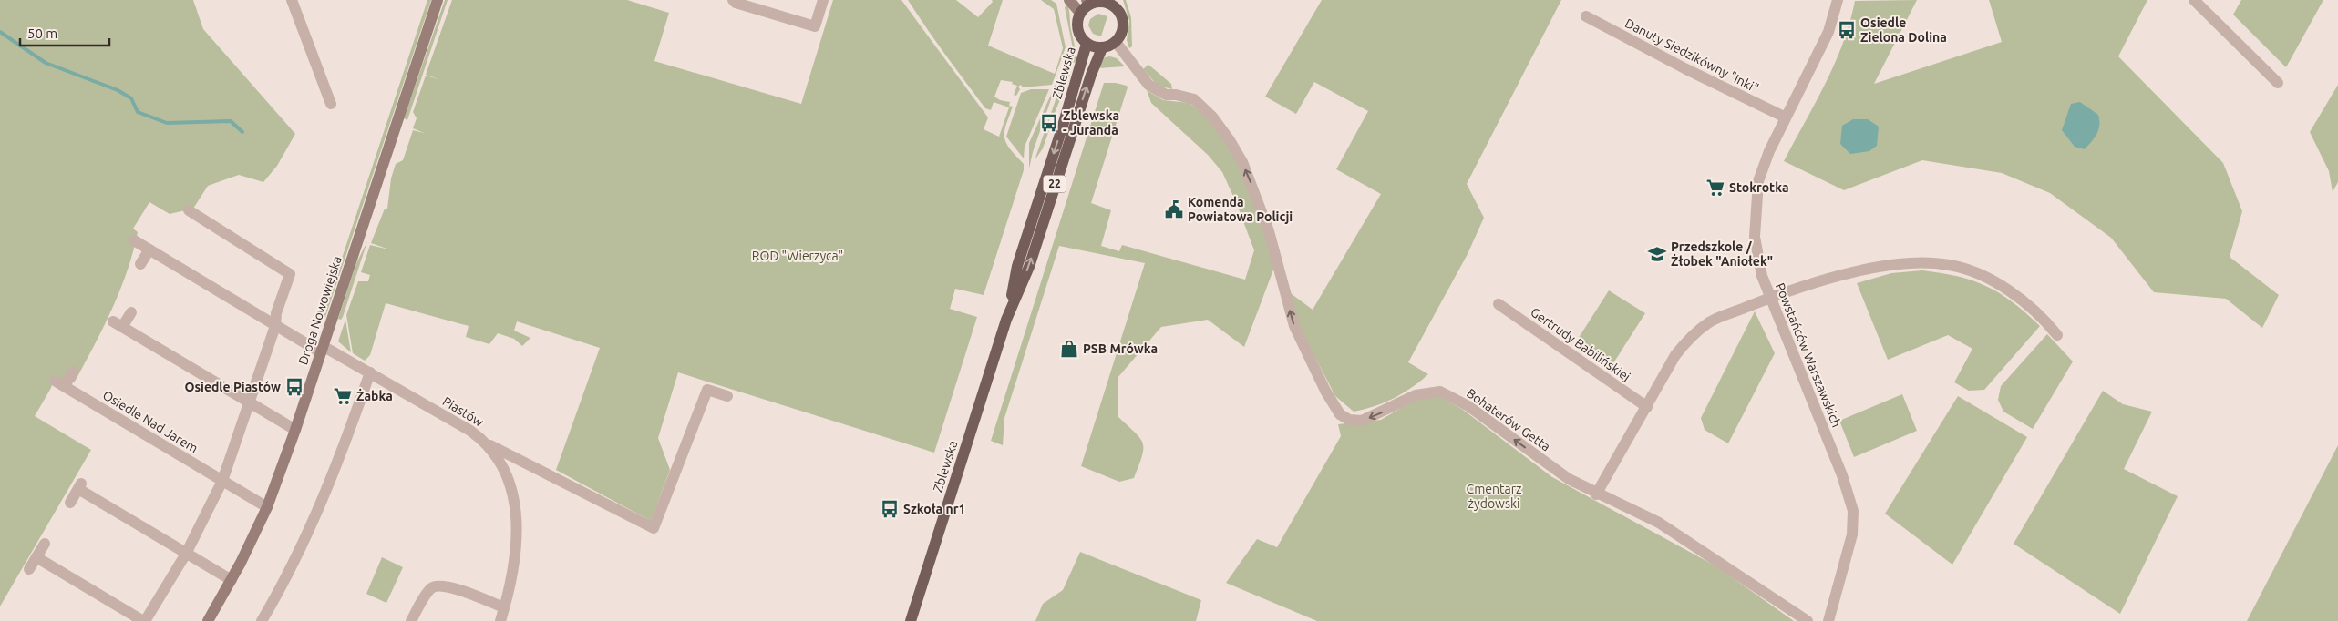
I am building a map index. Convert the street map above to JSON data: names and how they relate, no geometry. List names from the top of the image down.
{
  "streets": {
    "main road": ["Zblewska", "22"],
    "street": [
      "Danuty Siedzikówny \"Inki\"",
      "Droga Nowowiejska",
      "Gertrudy Babilińskiej",
      "Powstańców Warszawskich",
      "Piastów",
      "Bohaterów Getta",
      "Osiedle Nad Jarem"
    ]
  },
  "crossings": [
    ["Danuty Siedzikówny \"Inki\"", "Powstańców Warszawskich"],
    ["Zblewska", "Bohaterów Getta"],
    ["Droga Nowowiejska", "Piastów"],
    ["Droga Nowowiejska", "Osiedle Nad Jarem"]
  ],
  "one_way": ["Bohaterów Getta"],
  "parks": ["ROD \"Wierzyca\"", "Cmentarz żydowski"],
  "places": {
    "bus stop": [
      "Osiedle Zielona Dolina",
      "Zblewska - Juranda",
      "Osiedle Piastów",
      "Szkoła nr1"
    ],
    "supermarket": ["Stokrotka", "Żabka"],
    "public building": ["Komenda Powiatowa Policji"],
    "school or university": ["Przedszkole / Żłobek \"Aniołek\""],
    "shop": ["PSB Mrówka"]
  },
  "scale_bar": "50 m"
}
